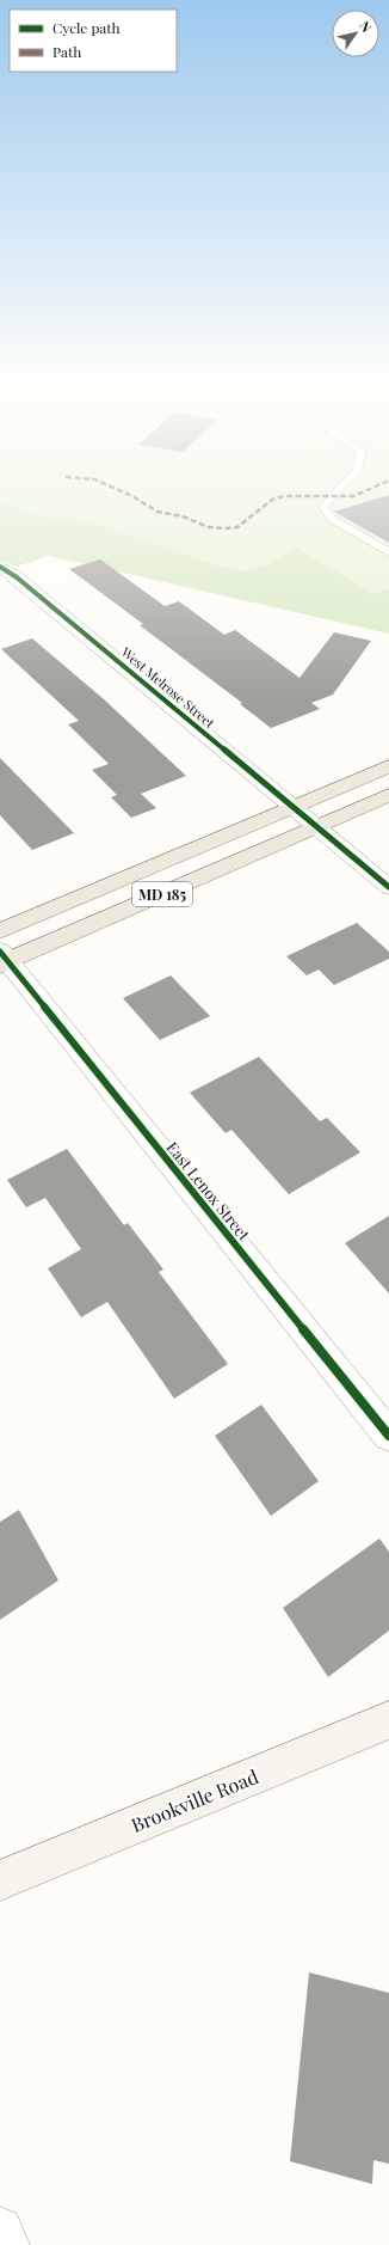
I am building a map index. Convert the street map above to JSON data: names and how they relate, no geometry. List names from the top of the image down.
{
  "streets": {
    "main road": ["MD 185", "Brookville Road"],
    "street": ["West Melrose Street", "East Lenox Street"]
  },
  "crossings": [
    ["West Melrose Street", "MD 185"],
    ["MD 185", "East Lenox Street"]
  ],
  "legend": ["Cycle path", "Path"],
  "north": "top right"
}
